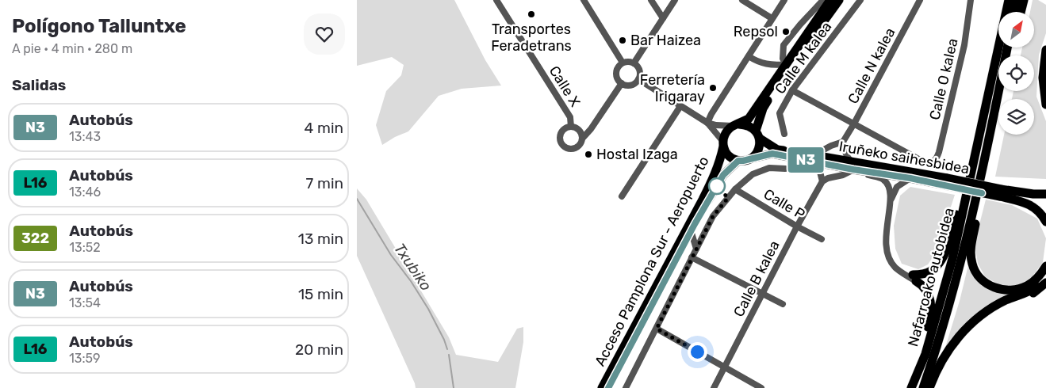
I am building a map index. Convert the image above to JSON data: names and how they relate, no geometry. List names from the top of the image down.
{
  "streets": {
    "highway": ["Iruñeko saihesbidea", "Acceso Pamplona Sur - Aeropuerto", "Nafarroako autobidea"],
    "street": [
      "Calle M kalea",
      "Calle N kalea",
      "Calle O kalea",
      "Calle X",
      "Calle P",
      "Calle B kalea"
    ]
  },
  "crossings": [
    ["Calle N kalea", "Calle O kalea"],
    ["Iruñeko saihesbidea", "Acceso Pamplona Sur - Aeropuerto"],
    ["Calle P", "Calle B kalea"]
  ],
  "water": ["Txubiko"],
  "places": [
    "Transportes Feradetrans",
    "Repsol",
    "Bar Haizea",
    "Ferretería Irigaray",
    "Hostal Izaga"
  ],
  "lines": ["bus line N3"],
  "north": "top right",
  "page": {
    "heading": [
      ["Polígono Talluntxe", "A pie · 4 min · 280 m"],
      "Salidas"
    ],
    "on_map": "N3",
    "list": [
      {
        "mark": "N3",
        "name": "Autobús",
        "note": "13:43",
        "value": "4 min"
      },
      {
        "mark": "L16",
        "name": "Autobús",
        "note": "13:46",
        "value": "7 min"
      },
      {
        "mark": "322",
        "name": "Autobús",
        "note": "13:52",
        "value": "13 min"
      },
      {
        "mark": "N3",
        "name": "Autobús",
        "note": "13:54",
        "value": "15 min"
      },
      {
        "mark": "L16",
        "name": "Autobús",
        "note": "13:59",
        "value": "20 min"
      }
    ]
  }
}
